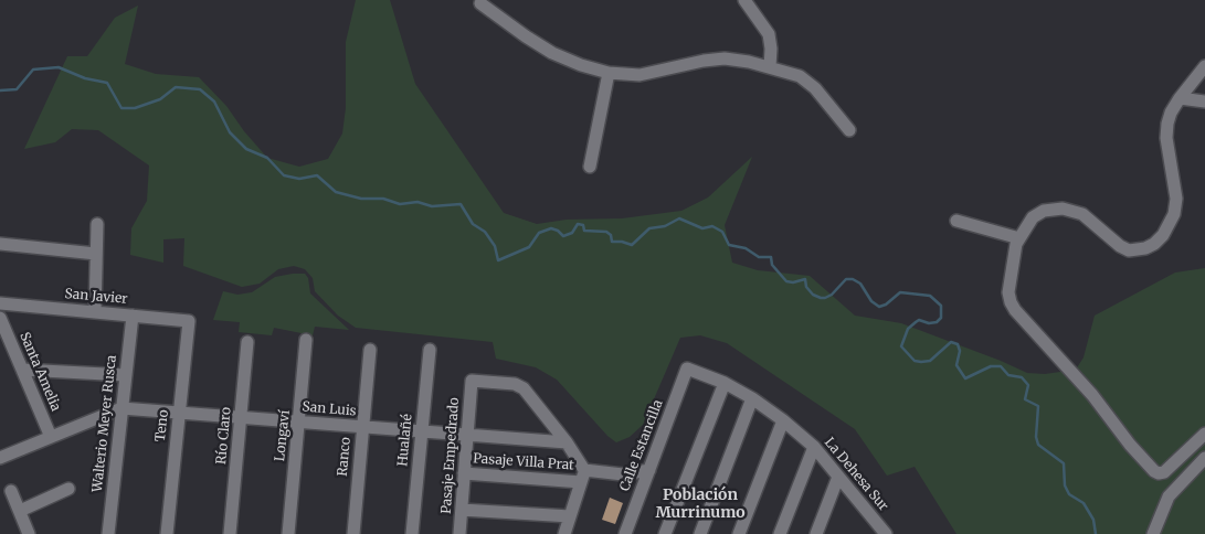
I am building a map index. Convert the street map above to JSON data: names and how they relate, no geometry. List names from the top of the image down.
{
  "streets": {
    "street": [
      "San Javier",
      "Santa Amelia",
      "San Luis",
      "Walterio Meyer Rusca",
      "Teno",
      "Río Claro",
      "Longaví",
      "Hualañé",
      "Calle Estancilla",
      "Pasaje Empedrado",
      "Ranco",
      "Pasaje Villa Prat",
      "La Dehesa Sur"
    ]
  },
  "crossings": [
    ["San Javier", "Walterio Meyer Rusca"],
    ["San Javier", "Teno"],
    ["Santa Amelia", "San Luis"],
    ["San Luis", "Walterio Meyer Rusca"],
    ["San Luis", "Teno"],
    ["San Luis", "Río Claro"],
    ["San Luis", "Longaví"],
    ["San Luis", "Hualañé"],
    ["San Luis", "Pasaje Empedrado"],
    ["San Luis", "Ranco"],
    ["Calle Estancilla", "La Dehesa Sur"],
    ["Pasaje Empedrado", "Pasaje Villa Prat"]
  ],
  "districts": ["Población Murrinumo"]
}
